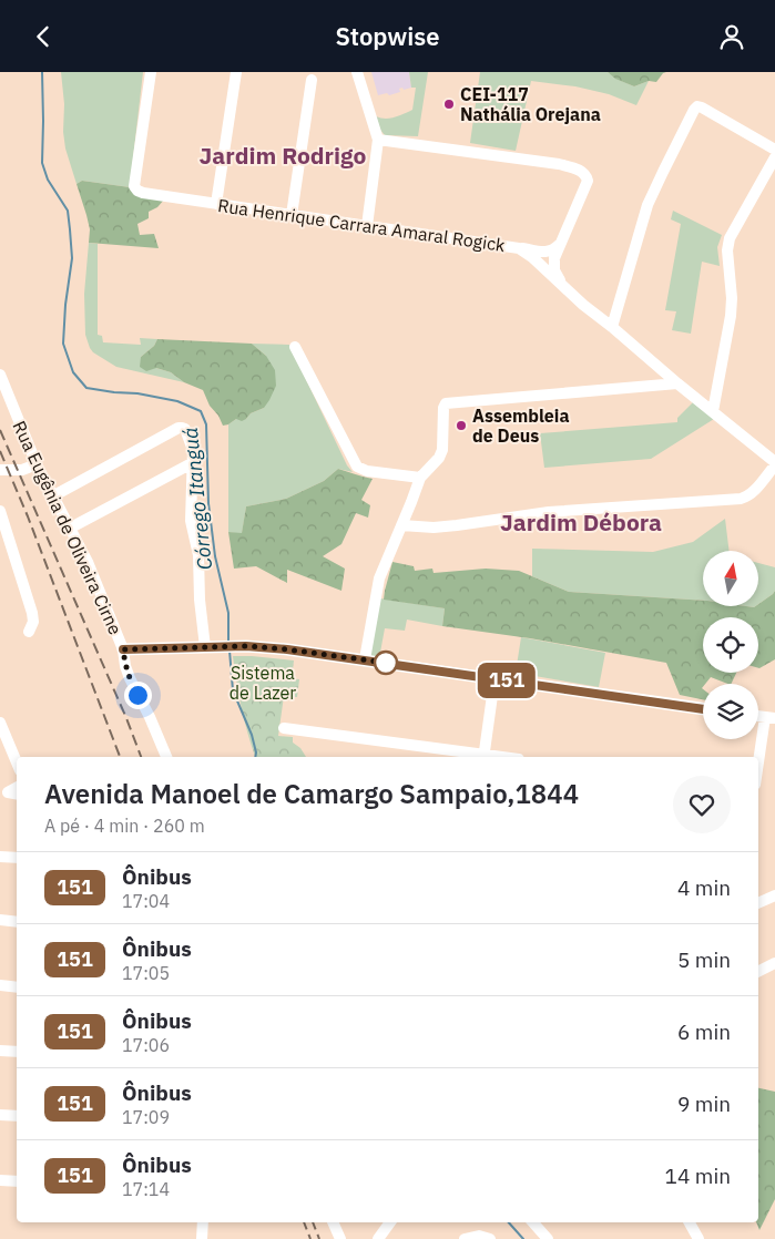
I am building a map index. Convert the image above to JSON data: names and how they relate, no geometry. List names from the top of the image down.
{
  "streets": {
    "street": ["Rua Henrique Carrara Amaral Rogick", "Rua Eugênia de Oliveira Cirne"]
  },
  "districts": ["Jardim Rodrigo", "Jardim Débora"],
  "water": ["Córrego Itanguá"],
  "parks": ["Sistema de Lazer"],
  "places": ["CEI-117 Nathália Orejana", "Assembleia de Deus"],
  "lines": ["bus line 151"],
  "north": "top",
  "page": {
    "header": "Stopwise",
    "on_map": "151",
    "heading": ["Avenida Manoel de Camargo Sampaio,1844", "A pé · 4 min · 260 m"],
    "list": [
      {
        "mark": "151",
        "name": "Ônibus",
        "note": "17:04",
        "value": "4 min"
      },
      {
        "mark": "151",
        "name": "Ônibus",
        "note": "17:05",
        "value": "5 min"
      },
      {
        "mark": "151",
        "name": "Ônibus",
        "note": "17:06",
        "value": "6 min"
      },
      {
        "mark": "151",
        "name": "Ônibus",
        "note": "17:09",
        "value": "9 min"
      },
      {
        "mark": "151",
        "name": "Ônibus",
        "note": "17:14",
        "value": "14 min"
      }
    ]
  }
}
